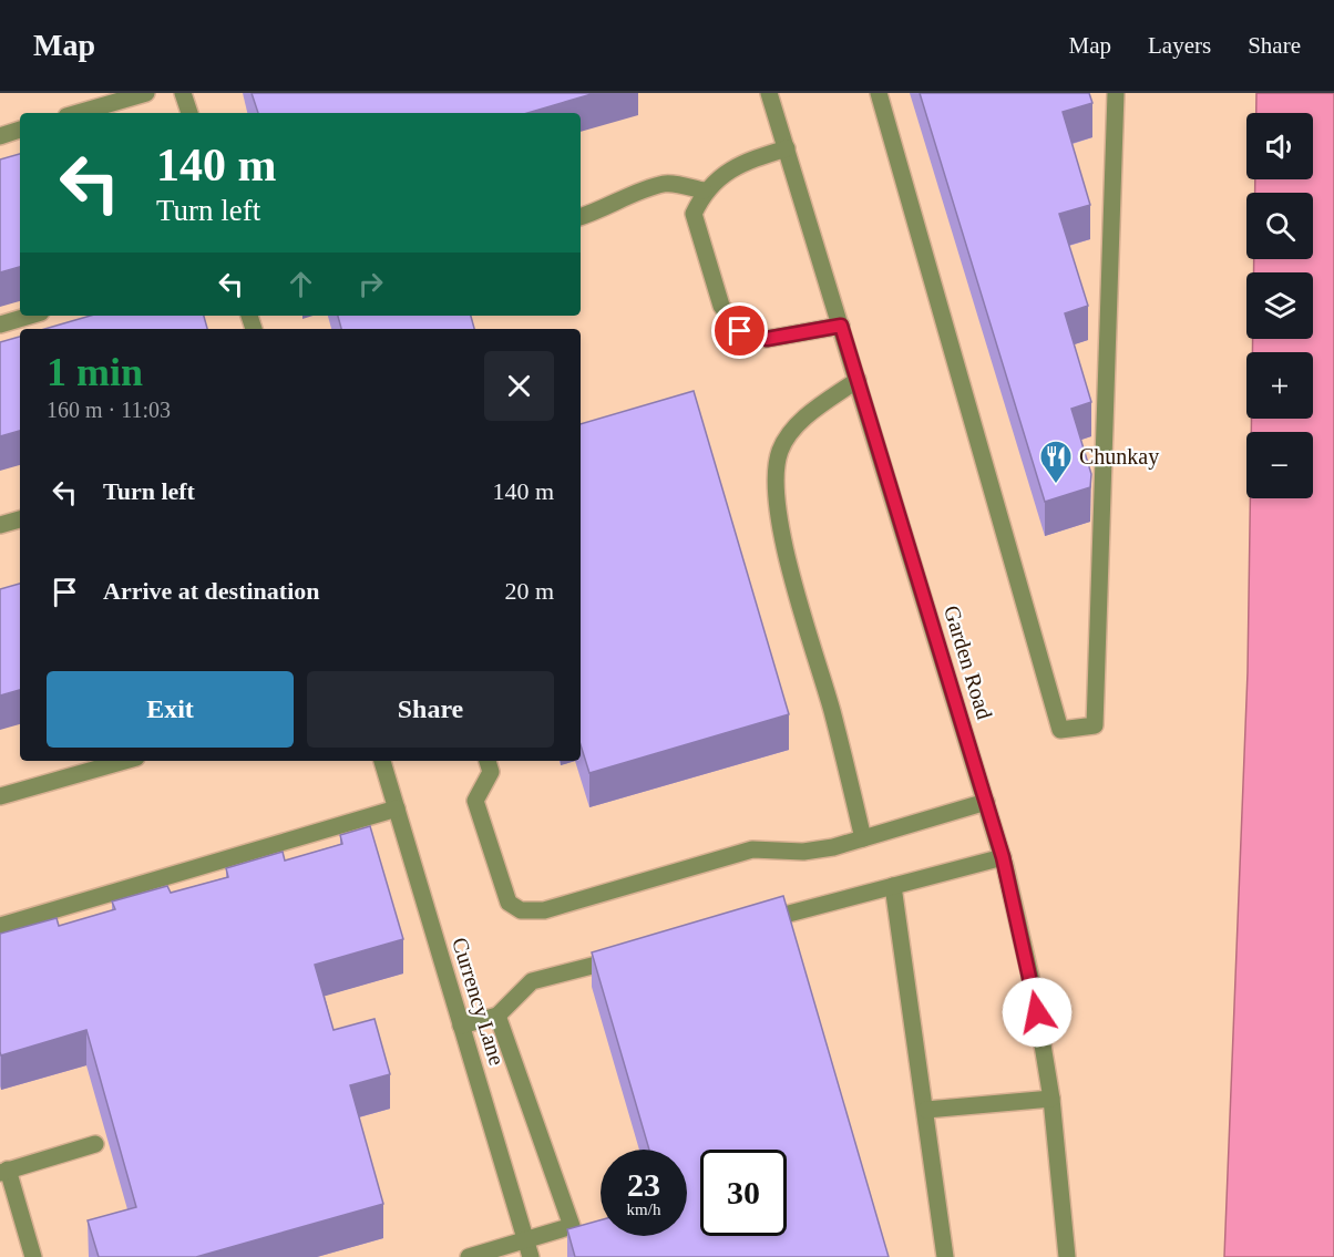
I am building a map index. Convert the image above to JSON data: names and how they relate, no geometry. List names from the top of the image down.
{
  "streets": {
    "street": ["Garden Road", "Currency Lane"]
  },
  "places": {
    "restaurant": ["Chunkay"]
  },
  "page": {
    "header": "Map",
    "nav": ["Map", "Layers", "Share"],
    "map_buttons": ["+", "−"],
    "turn": ["140 m", "Turn left"],
    "heading": ["1 min", "160 m · 11:03"],
    "list": [
      {
        "name": "Turn left",
        "value": "140 m"
      },
      {
        "name": "Arrive at destination",
        "value": "20 m"
      }
    ],
    "buttons": ["Exit", "Share"],
    "speed": "23 km/h",
    "limit": "30"
  }
}
